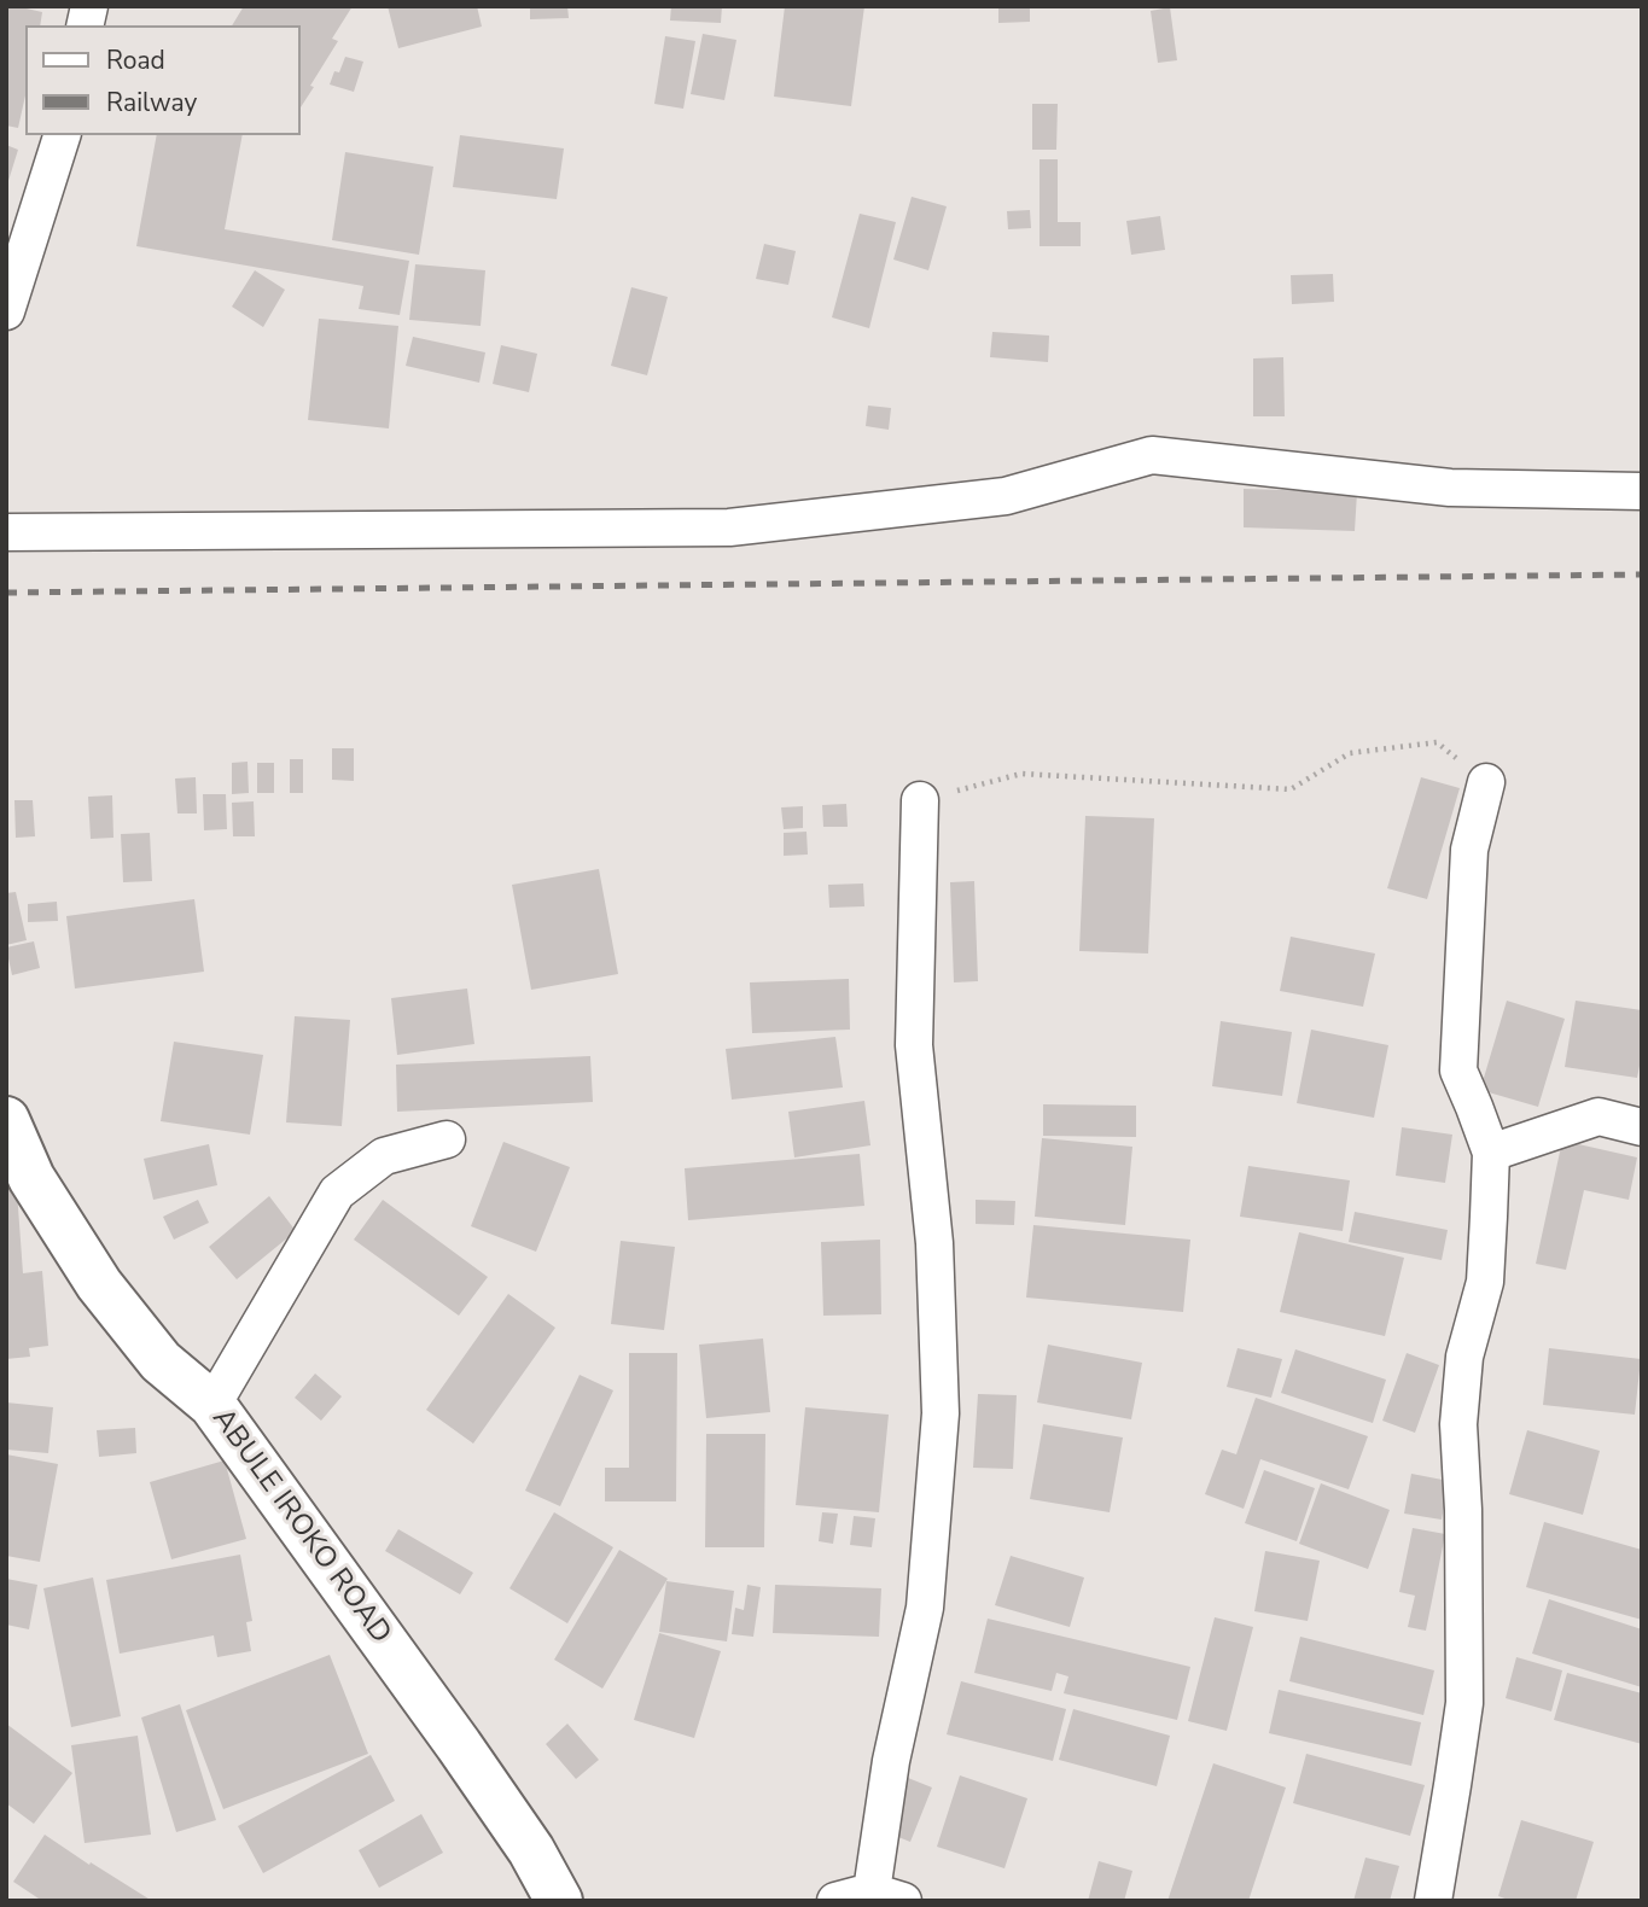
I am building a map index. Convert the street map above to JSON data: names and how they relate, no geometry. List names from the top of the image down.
{
  "streets": {
    "street": ["ABULE IROKO ROAD"]
  },
  "legend": ["Road", "Railway"]
}
